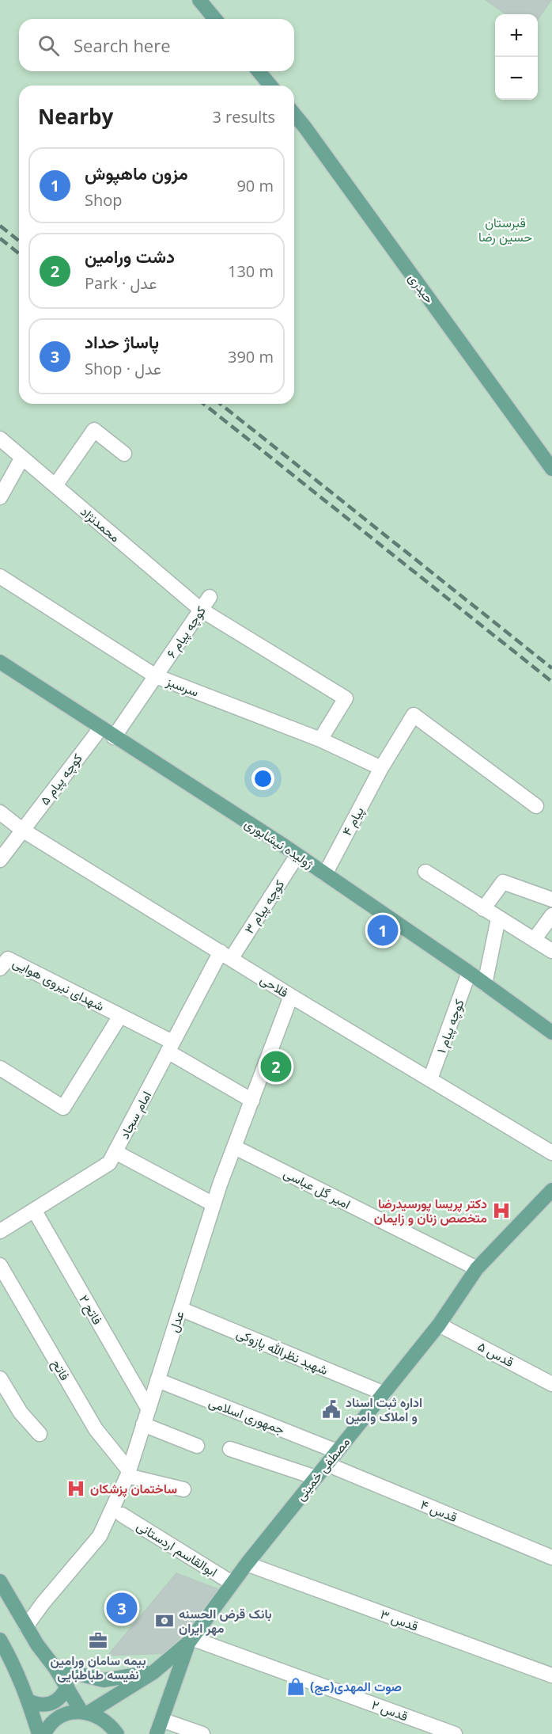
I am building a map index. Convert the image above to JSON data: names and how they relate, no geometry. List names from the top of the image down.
{
  "streets": {
    "main road": ["حیدری", "ژولیده نیشابوری", "مصطفی خمینی"],
    "street": [
      "محمدنژاد",
      "کوچه پیام ۶",
      "سرسبز",
      "کوچه پیام ۵",
      "پیام ۴",
      "کوچه پیام ۳",
      "شهدای نیروی هوایی",
      "فلاحی",
      "کوچه پیام ۱",
      "امام سجاد",
      "امیر گل عباسی",
      "فاتح ۲",
      "عدل",
      "شهید نظرالله پازوکی",
      "قدس ۵",
      "فاتح",
      "جمهوری اسلامی",
      "قدس ۴",
      "ابوالقاسم اردستانی",
      "قدس ۳",
      "قدس ۲"
    ]
  },
  "crossings": [
    ["محمدنژاد", "کوچه پیام ۶"],
    ["محمدنژاد", "سرسبز"],
    ["کوچه پیام ۶", "سرسبز"],
    ["کوچه پیام ۶", "ژولیده نیشابوری"],
    ["سرسبز", "پیام ۴"],
    ["کوچه پیام ۵", "ژولیده نیشابوری"],
    ["کوچه پیام ۵", "فلاحی"],
    ["پیام ۴", "ژولیده نیشابوری"],
    ["ژولیده نیشابوری", "کوچه پیام ۳"],
    ["ژولیده نیشابوری", "کوچه پیام ۱"],
    ["کوچه پیام ۳", "فلاحی"],
    ["کوچه پیام ۳", "امام سجاد"],
    ["شهدای نیروی هوایی", "امام سجاد"],
    ["شهدای نیروی هوایی", "عدل"],
    ["فلاحی", "کوچه پیام ۱"],
    ["فلاحی", "امام سجاد"],
    ["فلاحی", "عدل"],
    ["امام سجاد", "فاتح ۲"],
    ["امیر گل عباسی", "عدل"],
    ["امیر گل عباسی", "مصطفی خمینی"],
    ["فاتح ۲", "عدل"],
    ["عدل", "شهید نظرالله پازوکی"],
    ["عدل", "فاتح"],
    ["عدل", "جمهوری اسلامی"],
    ["شهید نظرالله پازوکی", "مصطفی خمینی"],
    ["قدس ۵", "مصطفی خمینی"],
    ["جمهوری اسلامی", "مصطفی خمینی"],
    ["مصطفی خمینی", "قدس ۴"],
    ["مصطفی خمینی", "ابوالقاسم اردستانی"],
    ["مصطفی خمینی", "قدس ۳"],
    ["مصطفی خمینی", "قدس ۲"]
  ],
  "parks": ["قبرستان حسین رضا"],
  "places": {
    "hospital": ["دکتر پریسا پورسیدرضا متخصص زنان و زایمان", "ساختمان پزشکان"],
    "public building": ["اداره ثبت اسناد و املاک وامین"],
    "bank": ["بانک قرض الحسنه مهر ایران"],
    "office": ["بیمه سامان ورامین نفیسه طباطبایی"],
    "shop": ["صوت المهدی(عج)"]
  },
  "page": {
    "map_buttons": ["+", "−"],
    "search": "Search here",
    "heading": ["Nearby", "3 results"],
    "list": [
      {
        "mark": "1",
        "name": "مزون ماهپوش",
        "note": "Shop",
        "value": "90 m"
      },
      {
        "mark": "2",
        "name": "دشت ورامین",
        "note": "Park · عدل",
        "value": "130 m"
      },
      {
        "mark": "3",
        "name": "پاساژ حداد",
        "note": "Shop · عدل",
        "value": "390 m"
      }
    ],
    "pins": ["1", "2", "3"]
  }
}
